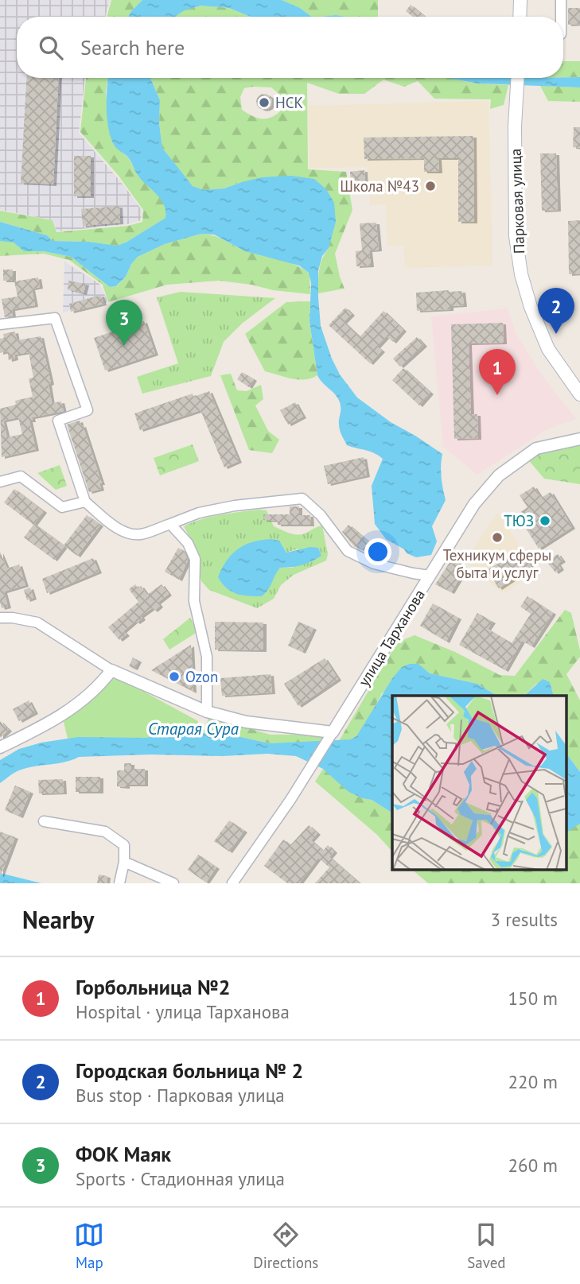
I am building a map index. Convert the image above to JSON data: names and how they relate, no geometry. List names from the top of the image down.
{
  "streets": {
    "main road": ["Парковая улица"],
    "street": ["улица Тарханова"]
  },
  "water": ["Старая Сура"],
  "places": [
    "НСК",
    "Школа №43",
    "ТЮЗ",
    "Техникум сферы быта и услуг",
    "Ozon"
  ],
  "page": {
    "search": "Search here",
    "pins": ["2", "3", "1"],
    "heading": ["Nearby", "3 results"],
    "list": [
      {
        "mark": "1",
        "name": "Горбольница №2",
        "note": "Hospital · улица Тарханова",
        "value": "150 m"
      },
      {
        "mark": "2",
        "name": "Городская больница № 2",
        "note": "Bus stop · Парковая улица",
        "value": "220 m"
      },
      {
        "mark": "3",
        "name": "ФОК Маяк",
        "note": "Sports · Стадионная улица",
        "value": "260 m"
      }
    ],
    "nav": ["Map", "Directions", "Saved"]
  }
}
